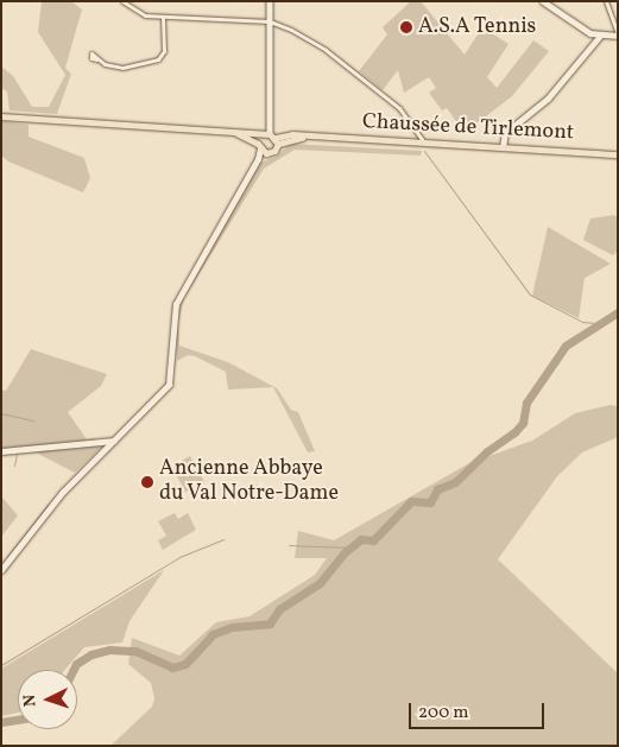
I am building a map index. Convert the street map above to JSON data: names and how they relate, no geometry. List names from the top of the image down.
{
  "streets": {
    "main road": ["Chaussée de Tirlemont"]
  },
  "places": ["A.S.A Tennis", "Ancienne Abbaye du Val Notre-Dame"],
  "scale_bar": "200 m",
  "north": "left"
}
